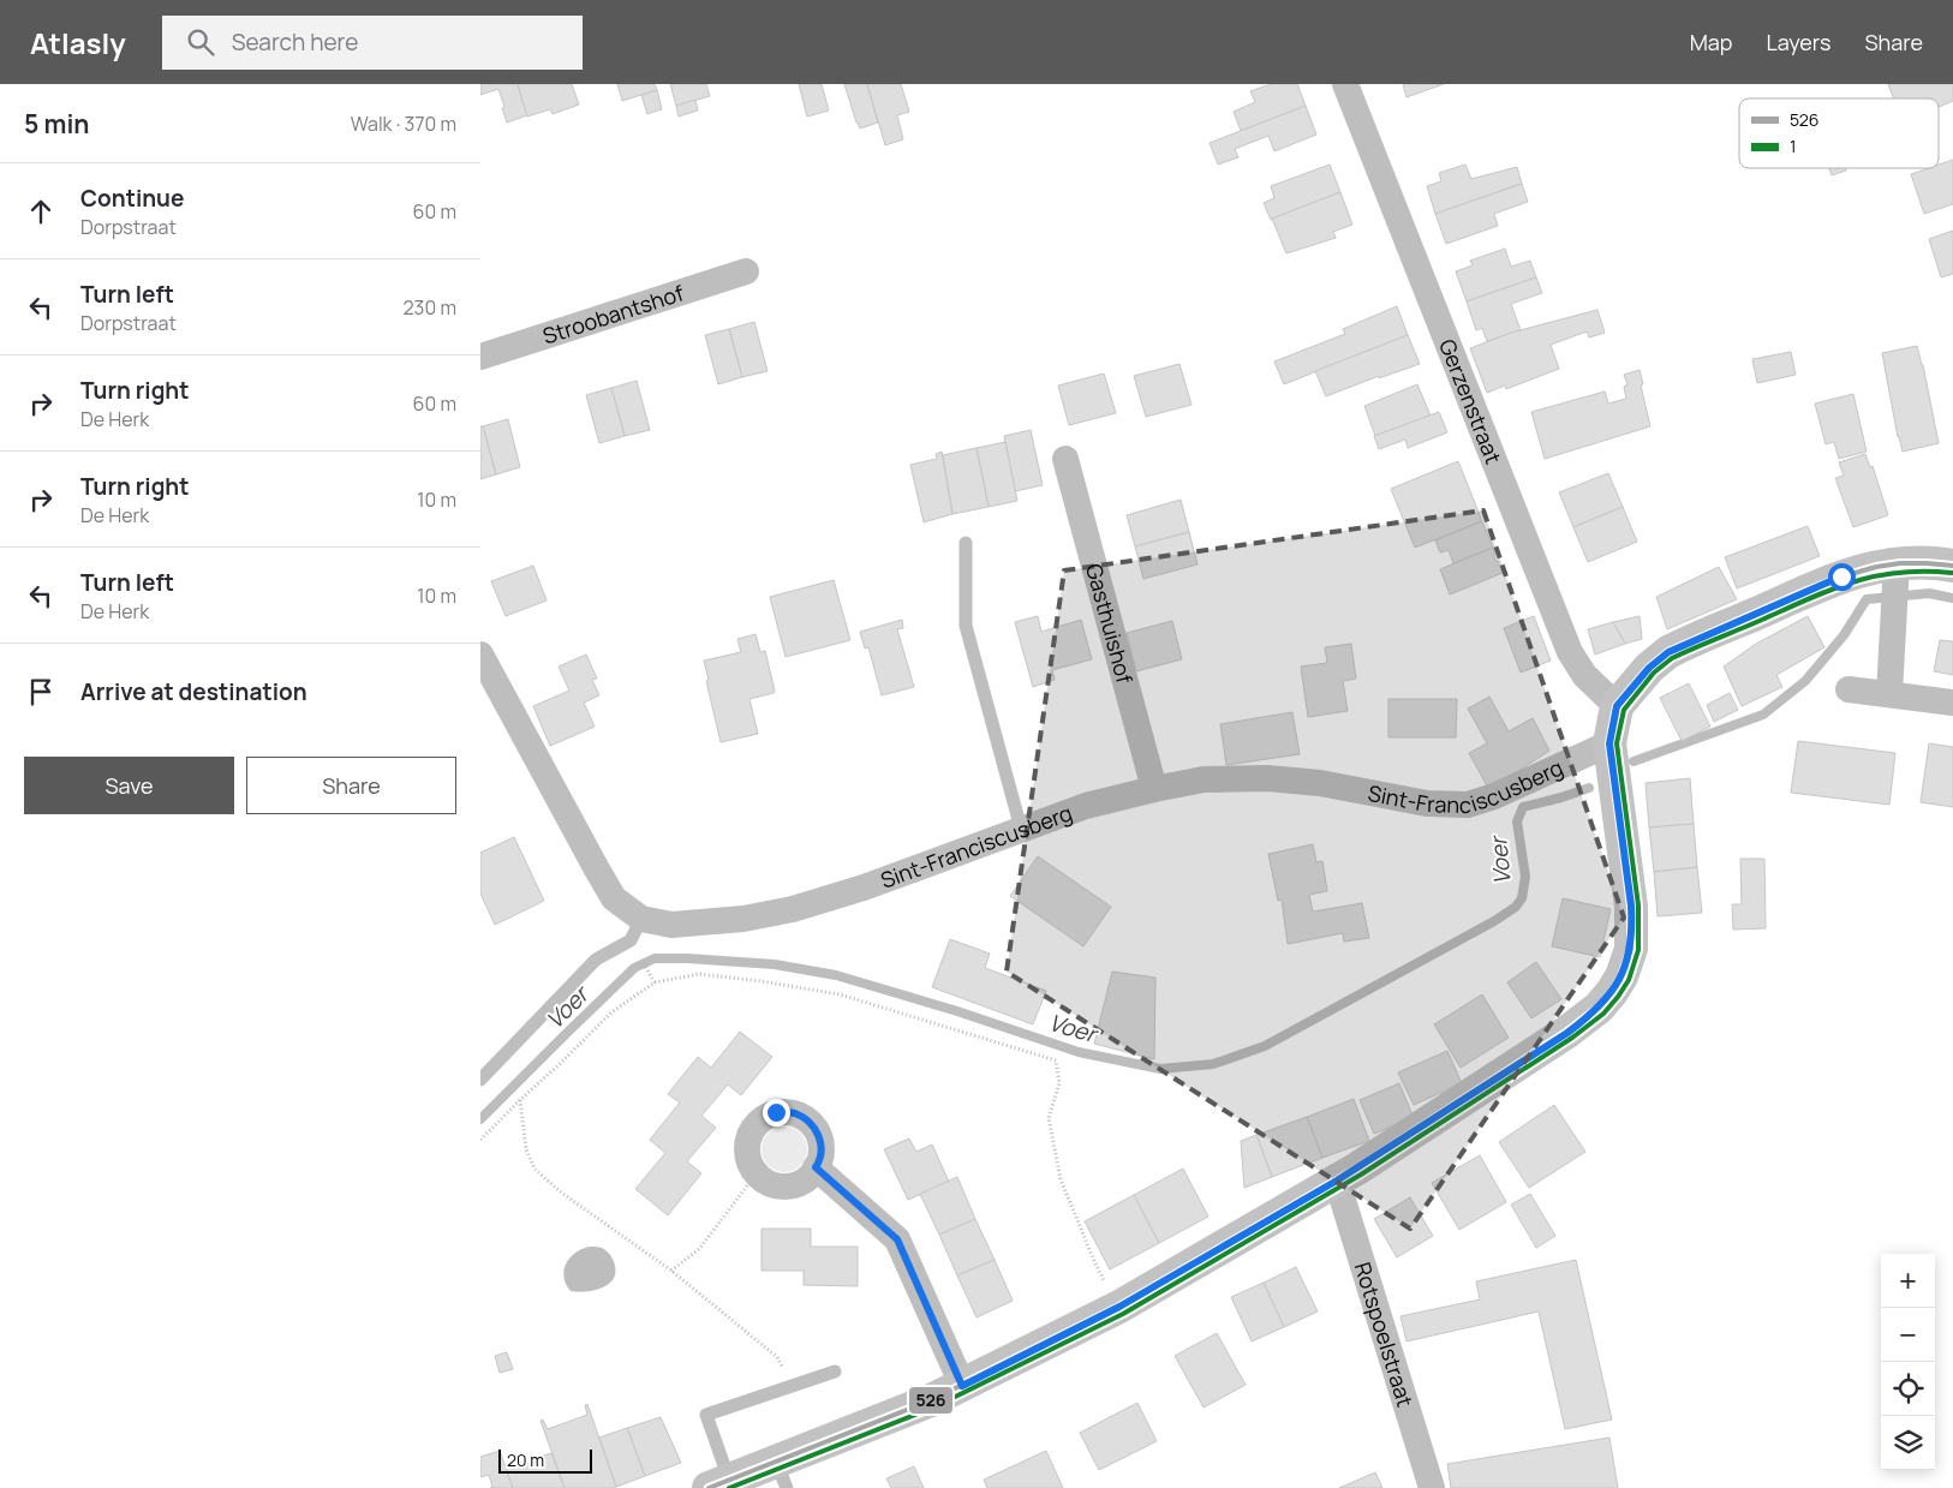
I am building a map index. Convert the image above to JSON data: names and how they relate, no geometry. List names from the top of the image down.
{
  "streets": {
    "street": [
      "Stroobantshof",
      "Gerzenstraat",
      "Gasthuishof",
      "Sint-Franciscusberg",
      "Rotspoelstraat"
    ]
  },
  "crossings": [
    ["Gasthuishof", "Sint-Franciscusberg"]
  ],
  "water": ["Voer"],
  "lines": ["transit line 526", "transit line 1"],
  "legend": ["526", "1"],
  "scale_bar": "20 m",
  "page": {
    "header": "Atlasly",
    "search": "Search here",
    "nav": ["Map", "Layers", "Share"],
    "heading": ["5 min", "Walk · 370 m"],
    "list": [
      ["Continue", "Dorpstraat", "60 m"],
      ["Turn left", "Dorpstraat", "230 m"],
      ["Turn right", "De Herk", "60 m"],
      ["Turn right", "De Herk", "10 m"],
      ["Turn left", "De Herk", "10 m"],
      "Arrive at destination"
    ],
    "buttons": ["Save", "Share"],
    "map_buttons": ["+", "−"],
    "scale": "20 m"
  }
}
